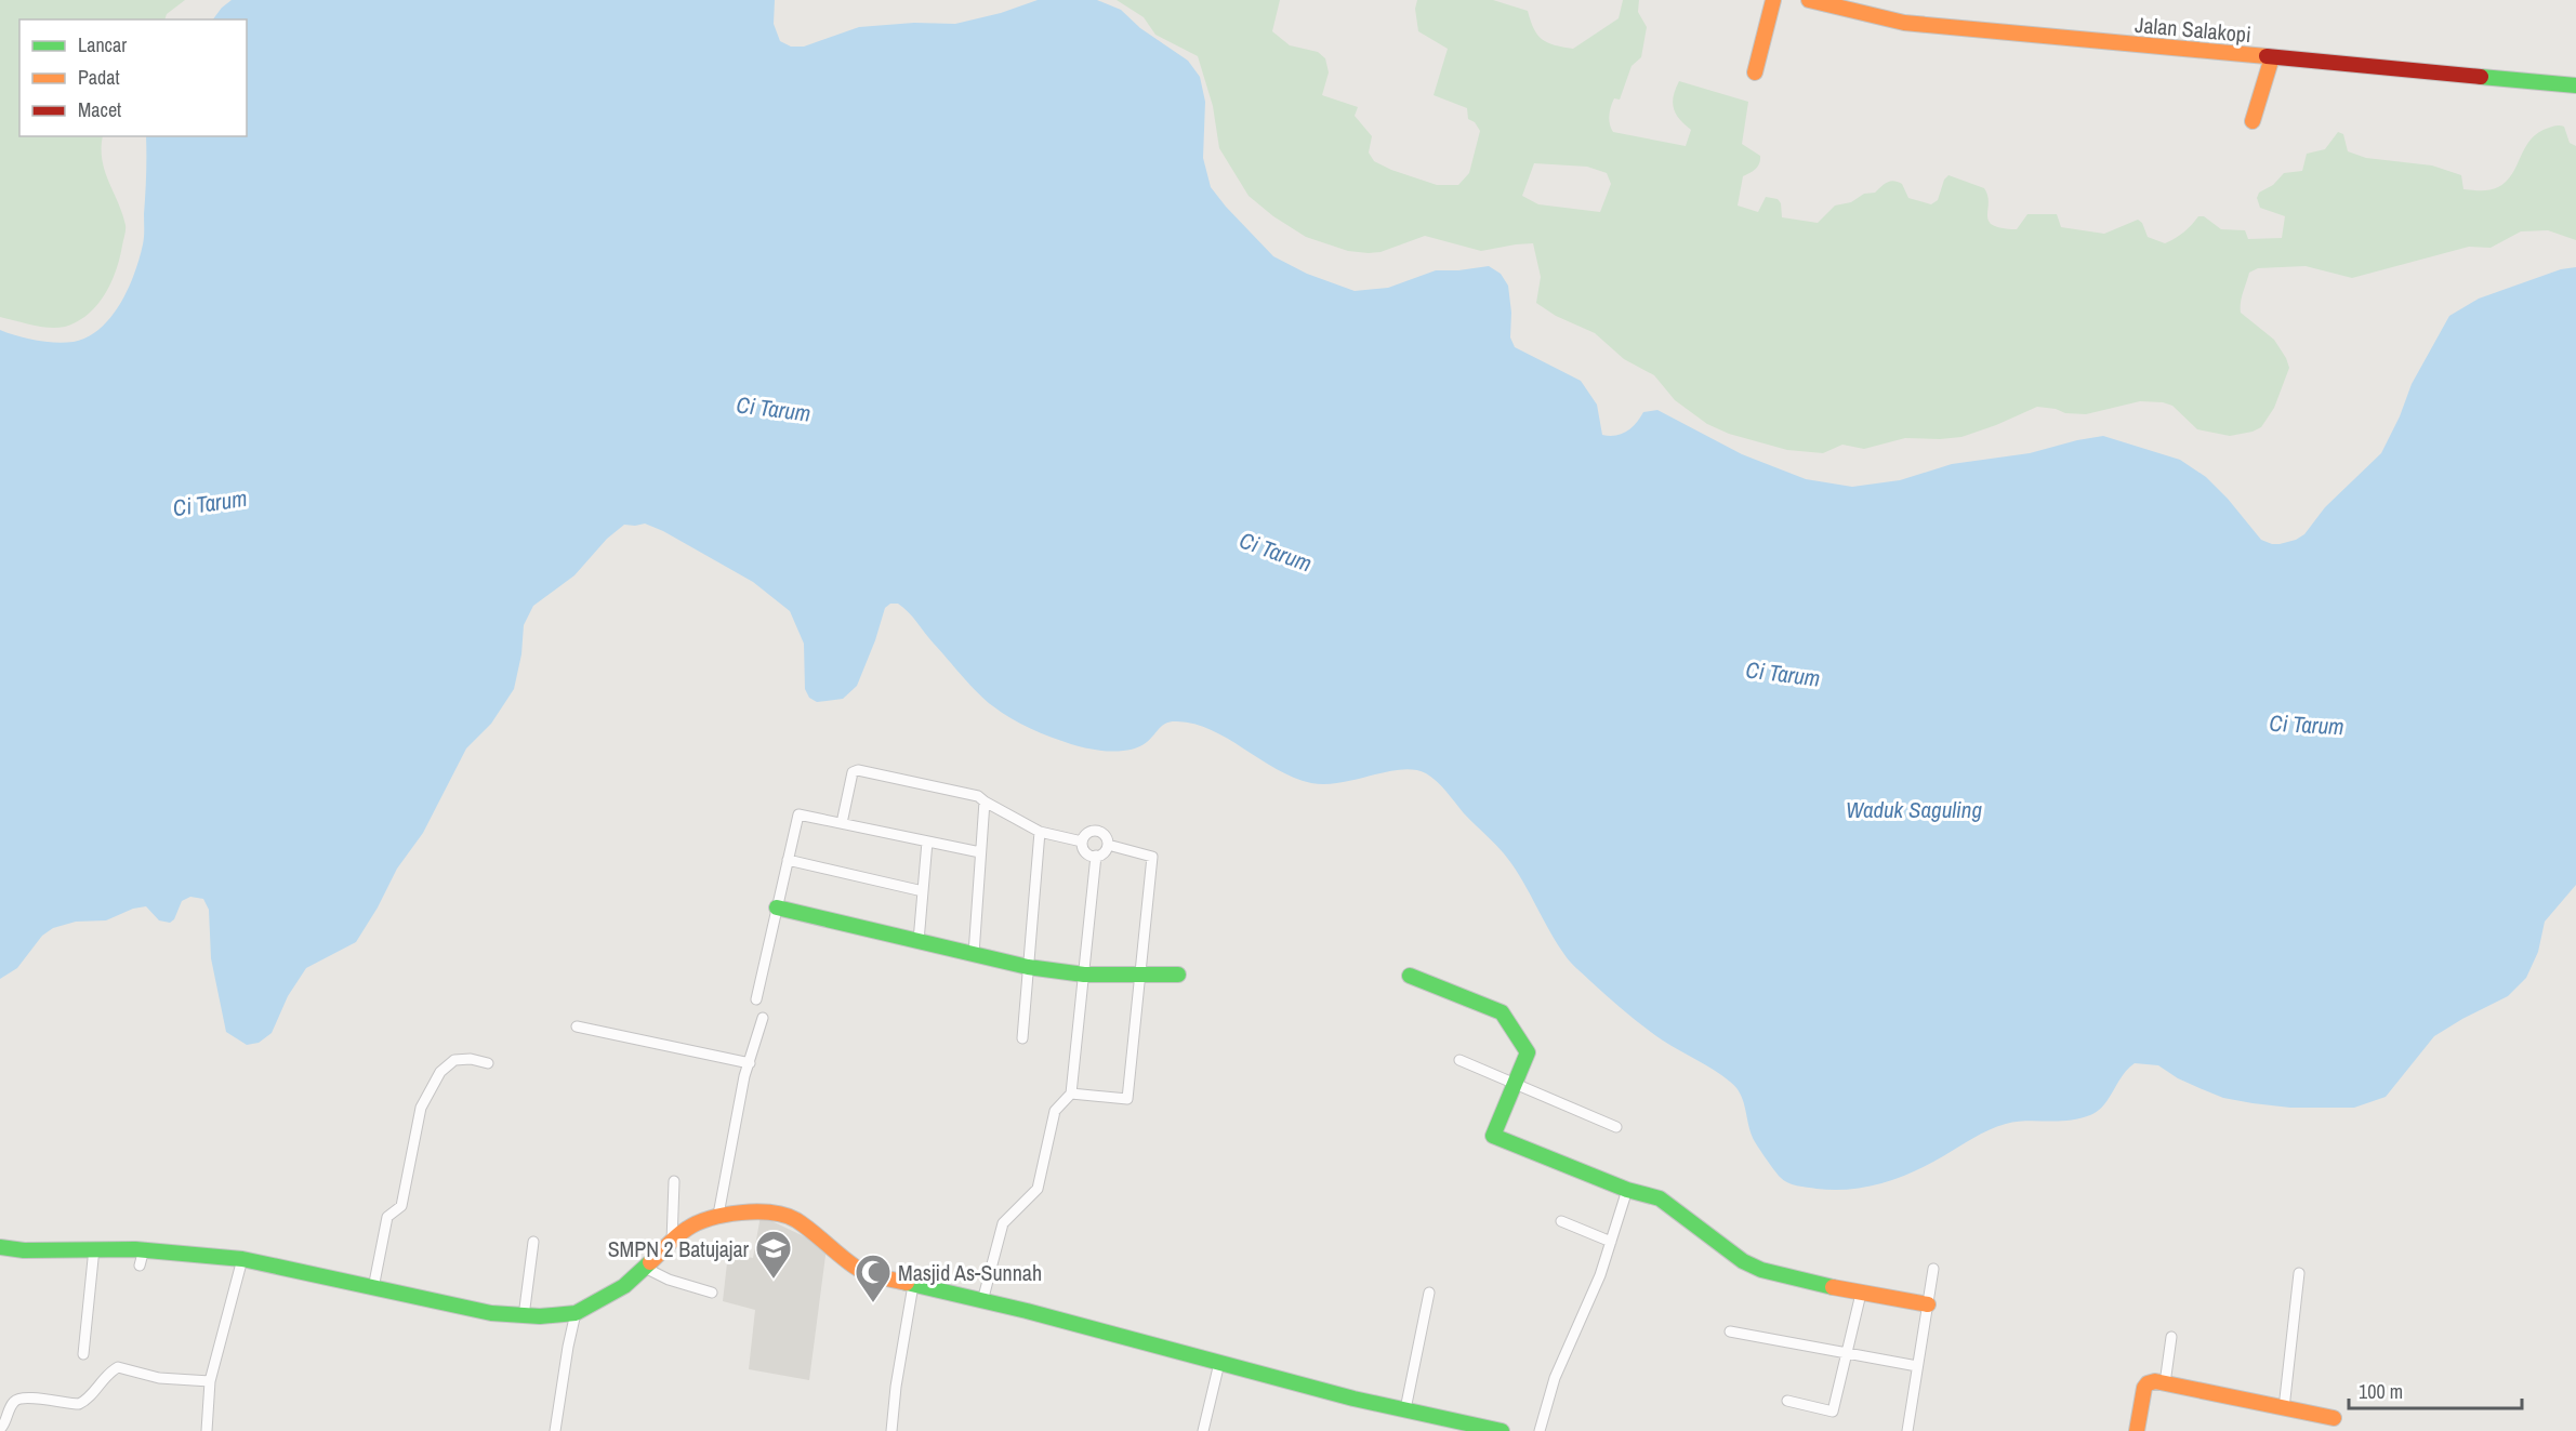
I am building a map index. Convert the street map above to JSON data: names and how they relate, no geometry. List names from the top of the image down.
{
  "streets": {
    "street": ["Jalan Salakopi"]
  },
  "water": ["Ci Tarum", "Waduk Saguling"],
  "places": {
    "school or university": ["SMPN 2 Batujajar"],
    "mosque": ["Masjid As-Sunnah"]
  },
  "legend": ["Lancar", "Padat", "Macet"],
  "scale_bar": "100 m"
}
